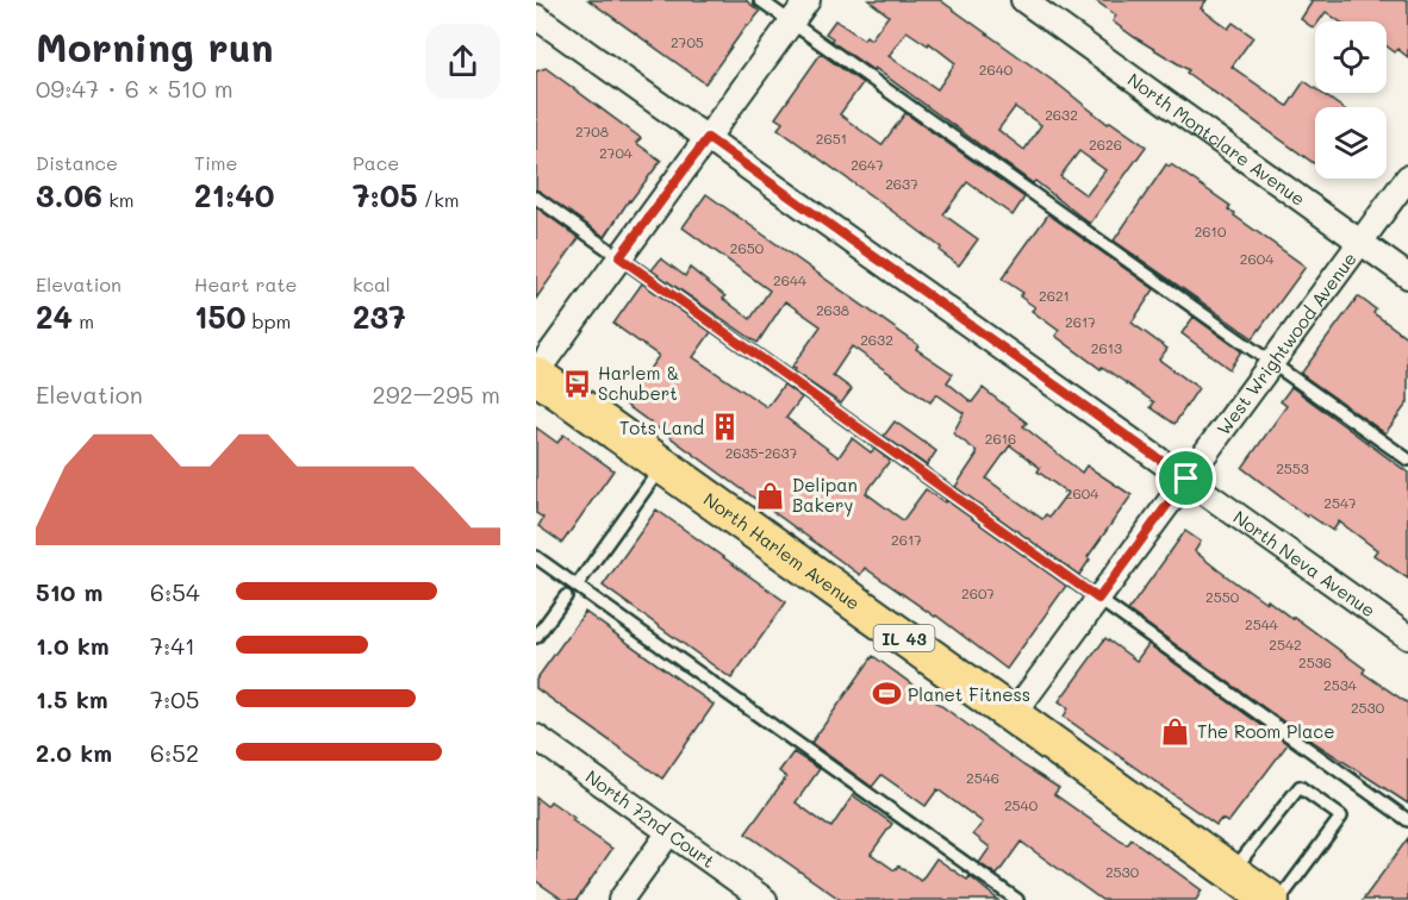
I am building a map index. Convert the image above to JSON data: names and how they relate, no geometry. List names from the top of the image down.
{
  "streets": {
    "main road": ["North Harlem Avenue", "IL 43"],
    "street": [
      "North Montclare Avenue",
      "West Wrightwood Avenue",
      "North Neva Avenue",
      "North 72nd Court"
    ]
  },
  "crossings": [
    ["North Montclare Avenue", "West Wrightwood Avenue"],
    ["West Wrightwood Avenue", "North Harlem Avenue"],
    ["West Wrightwood Avenue", "North Neva Avenue"]
  ],
  "places": {
    "bus stop": ["Harlem & Schubert"],
    "building": ["Tots Land"],
    "shop": ["Delipan Bakery", "The Room Place"],
    "sports": ["Planet Fitness"]
  },
  "house_numbers": [
    "2705",
    "2640",
    "2632",
    "2708",
    "2651",
    "2626",
    "2704",
    "2647",
    "2637",
    "2610",
    "2650",
    "2604",
    "2644",
    "2621",
    "2638",
    "2617",
    "2632",
    "2613",
    "2616",
    "2635-2637",
    "2553",
    "2604",
    "2547",
    "2617",
    "2607",
    "2550",
    "2544",
    "2542",
    "2536",
    "2534",
    "2530",
    "2546",
    "2540",
    "2530"
  ],
  "page": {
    "heading": ["Morning run", "09:47 · 6 × 510 m"],
    "stats": [
      ["Distance", "3.06 km"],
      ["Time", "21:40"],
      ["Pace", "7:05 /km"],
      ["Elevation", "24 m"],
      ["Heart rate", "150 bpm"],
      ["kcal", "237"]
    ],
    "chart": ["Elevation", "292–295 m"],
    "list": [
      {
        "name": "510 m",
        "note": "6:54"
      },
      {
        "name": "1.0 km",
        "note": "7:41"
      },
      {
        "name": "1.5 km",
        "note": "7:05"
      },
      {
        "name": "2.0 km",
        "note": "6:52"
      }
    ]
  }
}
